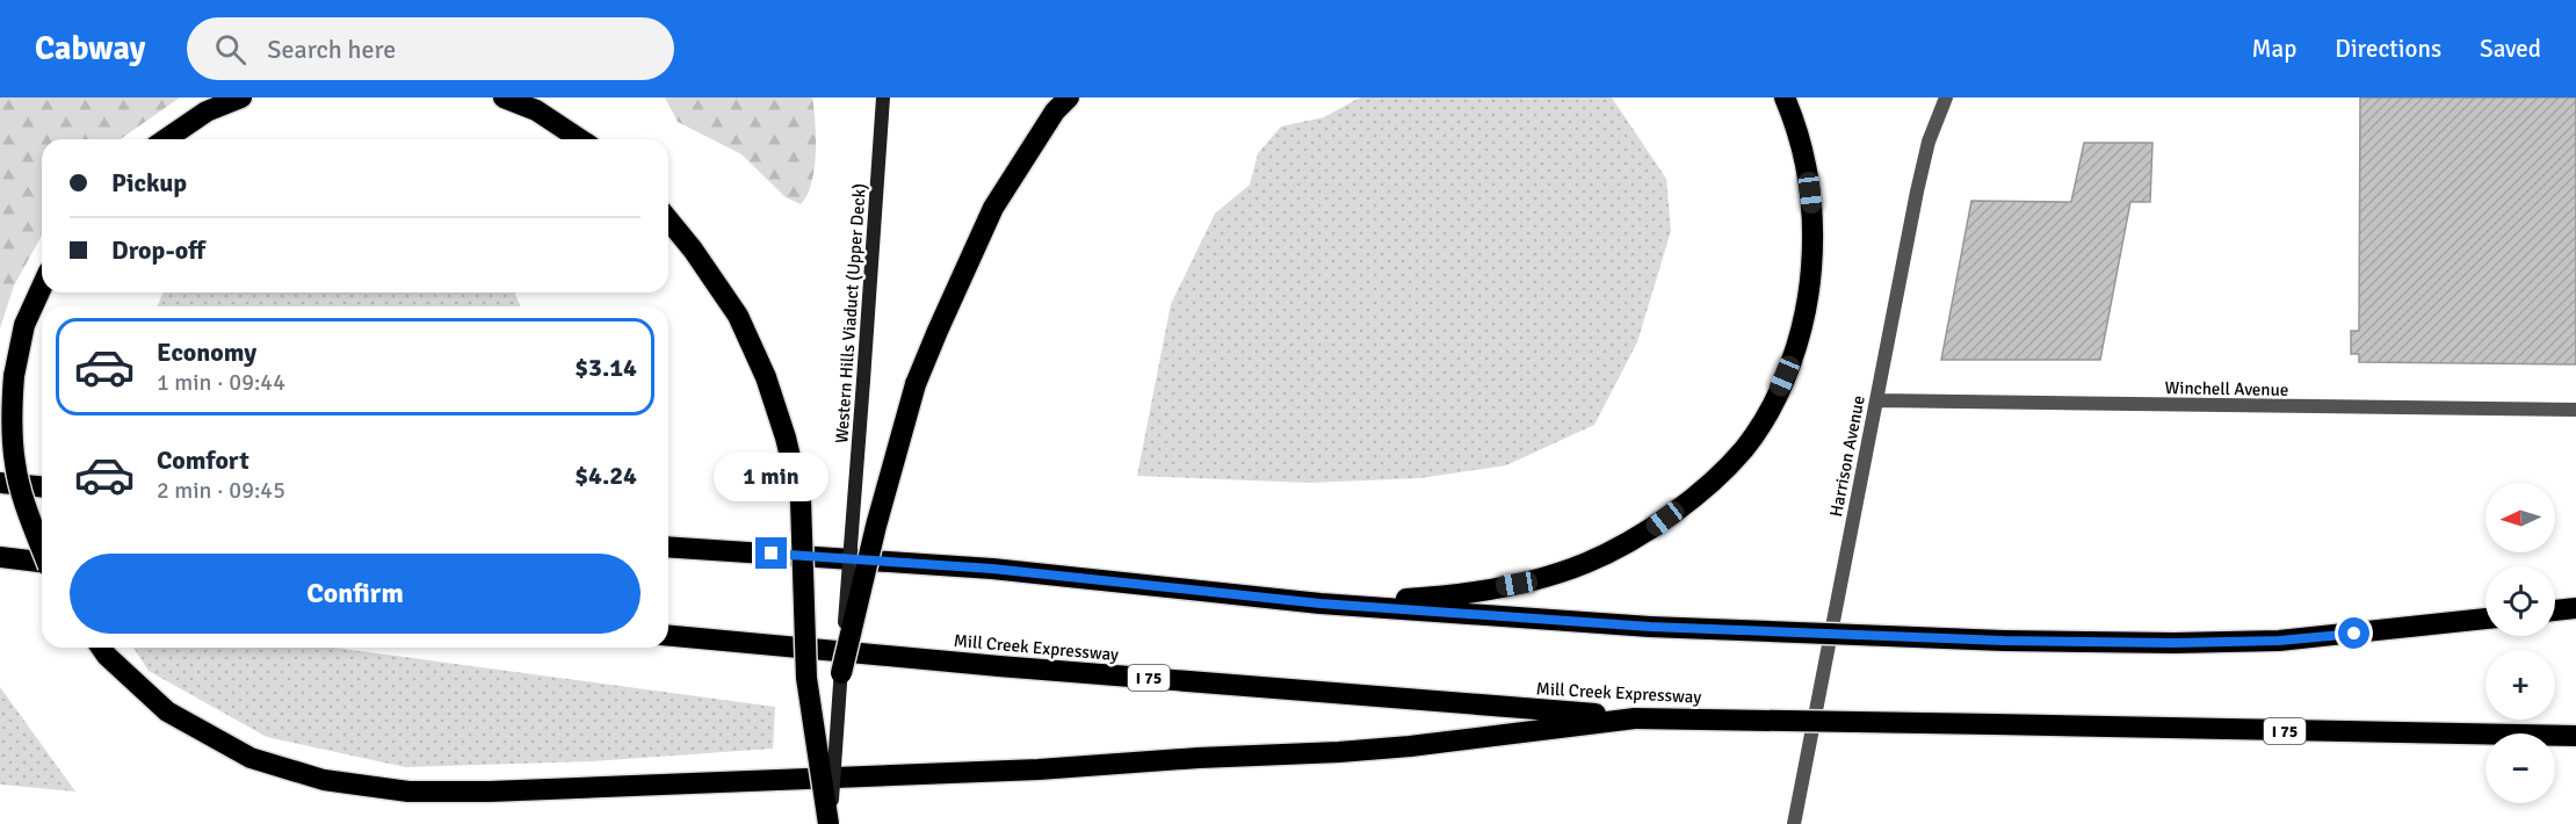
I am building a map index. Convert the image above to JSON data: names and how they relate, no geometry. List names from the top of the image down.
{
  "streets": {
    "highway": ["Mill Creek Expressway", "I 75"],
    "main road": ["Western Hills Viaduct (Upper Deck)"],
    "street": ["Winchell Avenue", "Harrison Avenue"]
  },
  "crossings": [
    ["Winchell Avenue", "Harrison Avenue"]
  ],
  "north": "left",
  "page": {
    "header": "Cabway",
    "search": "Search here",
    "nav": ["Map", "Directions", "Saved"],
    "banner": ["Pickup", "Drop-off"],
    "list": [
      {
        "name": "Economy",
        "note": "1 min · 09:44",
        "value": "$3.14"
      },
      {
        "name": "Comfort",
        "note": "2 min · 09:45",
        "value": "$4.24"
      }
    ],
    "bubble": "1 min",
    "map_buttons": ["+", "−"],
    "buttons": "Confirm"
  }
}
